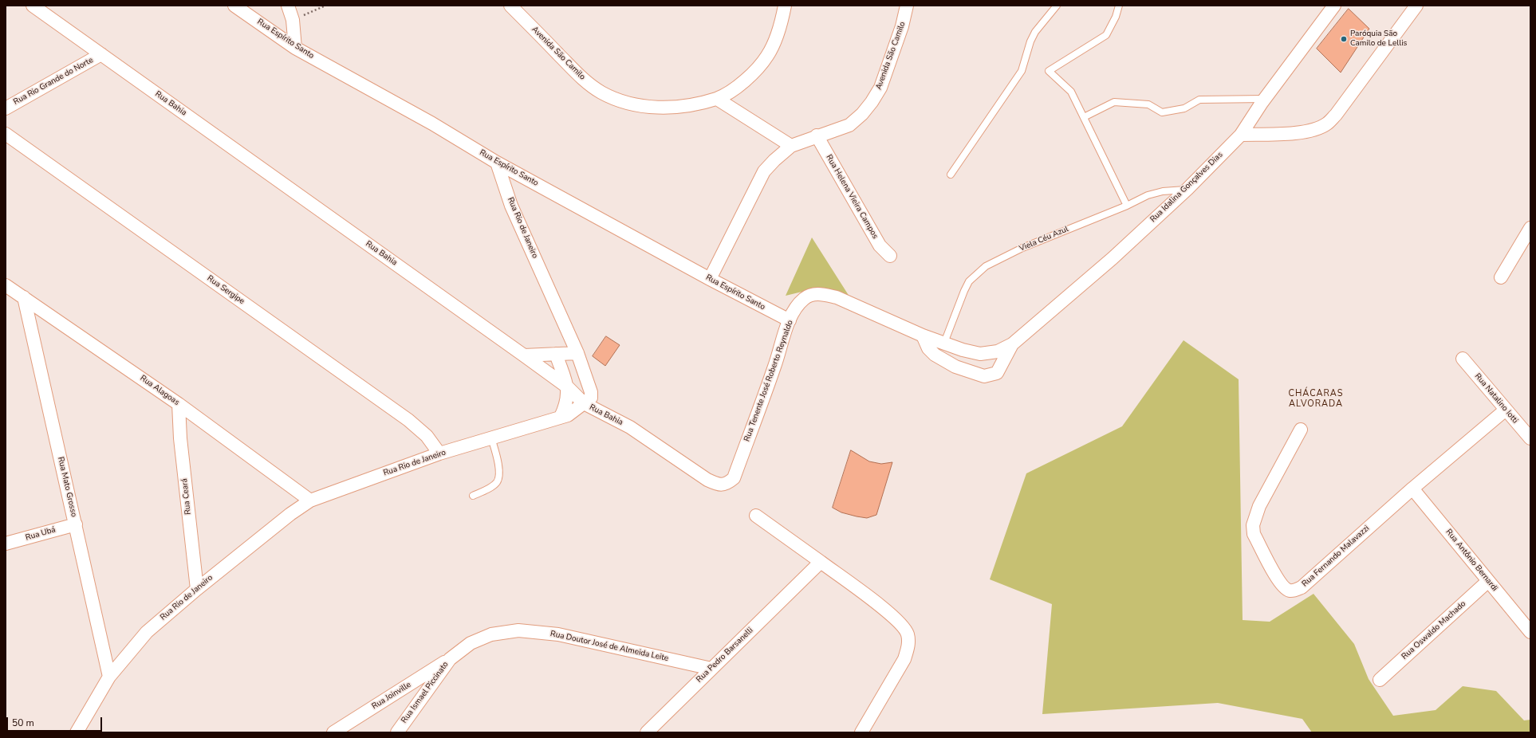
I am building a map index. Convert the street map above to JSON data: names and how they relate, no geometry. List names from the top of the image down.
{
  "streets": {
    "street": [
      "Rua Espírito Santo",
      "Avenida São Camilo",
      "Rua Rio Grande do Norte",
      "Rua Bahia",
      "Rua Idalina Gonçalves Dias",
      "Rua Helena Vieira Campos",
      "Rua Rio de Janeiro",
      "Rua Sergipe",
      "Rua Tenente José Roberto Reynaldo",
      "Rua Alagoas",
      "Rua Natalino Iotti",
      "Rua Mato Grosso",
      "Rua Ceará",
      "Rua Ubá",
      "Rua Fernando Malavazzi",
      "Rua Antônio Bernardi",
      "Rua Oswaldo Machado",
      "Rua Doutor José de Almeida Leite",
      "Rua Pedro Barsanelli",
      "Rua Ismael Piccinato",
      "Rua Joinville"
    ],
    "lane": ["Viela Céu Azul"]
  },
  "crossings": [
    ["Rua Espírito Santo", "Avenida São Camilo"],
    ["Rua Espírito Santo", "Rua Rio de Janeiro"],
    ["Rua Espírito Santo", "Rua Tenente José Roberto Reynaldo"],
    ["Avenida São Camilo", "Rua Helena Vieira Campos"],
    ["Rua Rio Grande do Norte", "Rua Bahia"],
    ["Rua Bahia", "Rua Rio de Janeiro"],
    ["Rua Bahia", "Rua Tenente José Roberto Reynaldo"],
    ["Rua Idalina Gonçalves Dias", "Viela Céu Azul"],
    ["Rua Idalina Gonçalves Dias", "Rua Tenente José Roberto Reynaldo"],
    ["Rua Rio de Janeiro", "Rua Sergipe"],
    ["Rua Rio de Janeiro", "Rua Alagoas"],
    ["Rua Rio de Janeiro", "Rua Mato Grosso"],
    ["Rua Rio de Janeiro", "Rua Ceará"],
    ["Rua Alagoas", "Rua Mato Grosso"],
    ["Rua Alagoas", "Rua Ceará"],
    ["Rua Natalino Iotti", "Rua Fernando Malavazzi"],
    ["Rua Mato Grosso", "Rua Ubá"],
    ["Rua Fernando Malavazzi", "Rua Antônio Bernardi"],
    ["Rua Antônio Bernardi", "Rua Oswaldo Machado"],
    ["Rua Doutor José de Almeida Leite", "Rua Pedro Barsanelli"],
    ["Rua Doutor José de Almeida Leite", "Rua Ismael Piccinato"],
    ["Rua Ismael Piccinato", "Rua Joinville"]
  ],
  "districts": ["CHÁCARAS ALVORADA"],
  "places": ["Paróquia São Camilo de Lellis"],
  "scale_bar": "50 m"
}
